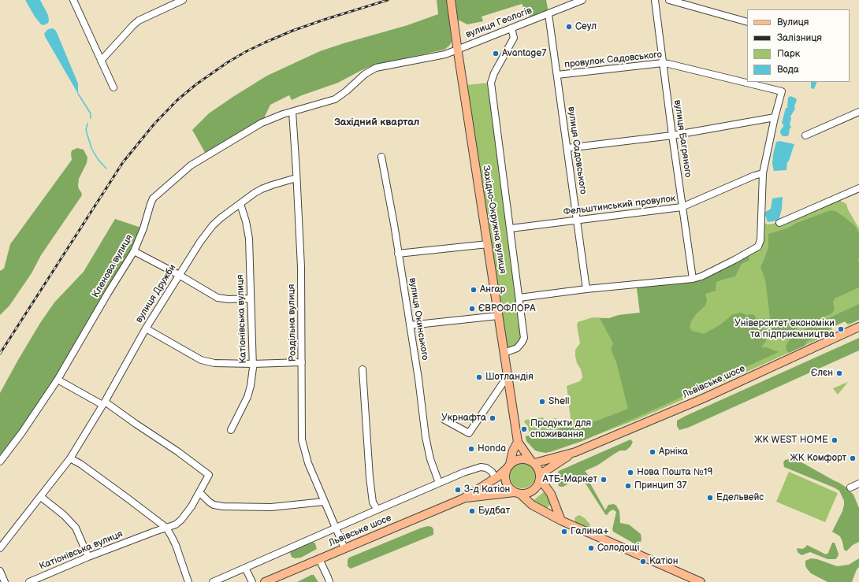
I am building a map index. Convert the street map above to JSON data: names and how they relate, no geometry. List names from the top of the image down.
{
  "streets": {
    "main road": ["Західно-Окружна вулиця", "Львівське шосе"],
    "street": [
      "вулиця Геологів",
      "провулок Садовського",
      "вулиця Багряного",
      "вулиця Садовського",
      "Фельштинський провулок",
      "Кленова вулиця",
      "вулиця Дружби",
      "Катіонівська вулиця",
      "вулиця Окинського",
      "Роздільна вулиця"
    ]
  },
  "crossings": [
    ["вулиця Геологів", "вулиця Садовського"],
    ["вулиця Геологів", "Західно-Окружна вулиця"],
    ["вулиця Геологів", "Кленова вулиця"],
    ["вулиця Геологів", "Роздільна вулиця"],
    ["провулок Садовського", "вулиця Багряного"],
    ["провулок Садовського", "вулиця Садовського"],
    ["вулиця Багряного", "Фельштинський провулок"],
    ["вулиця Садовського", "Фельштинський провулок"],
    ["Західно-Окружна вулиця", "Львівське шосе"],
    ["Кленова вулиця", "Роздільна вулиця"],
    ["вулиця Дружби", "Катіонівська вулиця"],
    ["вулиця Дружби", "Роздільна вулиця"],
    ["Роздільна вулиця", "Львівське шосе"]
  ],
  "districts": ["Західний квартал"],
  "places": [
    "Сеул",
    "Avantage7",
    "Ангар",
    "ЄВРОФЛОРА",
    "Університет економіки та підприємництва",
    "Єлєн",
    "Шотландія",
    "Shell",
    "Укрнафта",
    "Продукти для споживання",
    "ЖК WEST HOME",
    "Honda",
    "Арніка",
    "ЖК Комфорт",
    "Нова Пошта №19",
    "АТБ-Маркет",
    "Принцип 37",
    "З-д Катіон",
    "Едельвейс",
    "Будбат",
    "Галина+",
    "Солодощі",
    "Катіон"
  ],
  "legend": [
    "Вулиця",
    "Залізниця",
    "Парк",
    "Вода"
  ]
}
